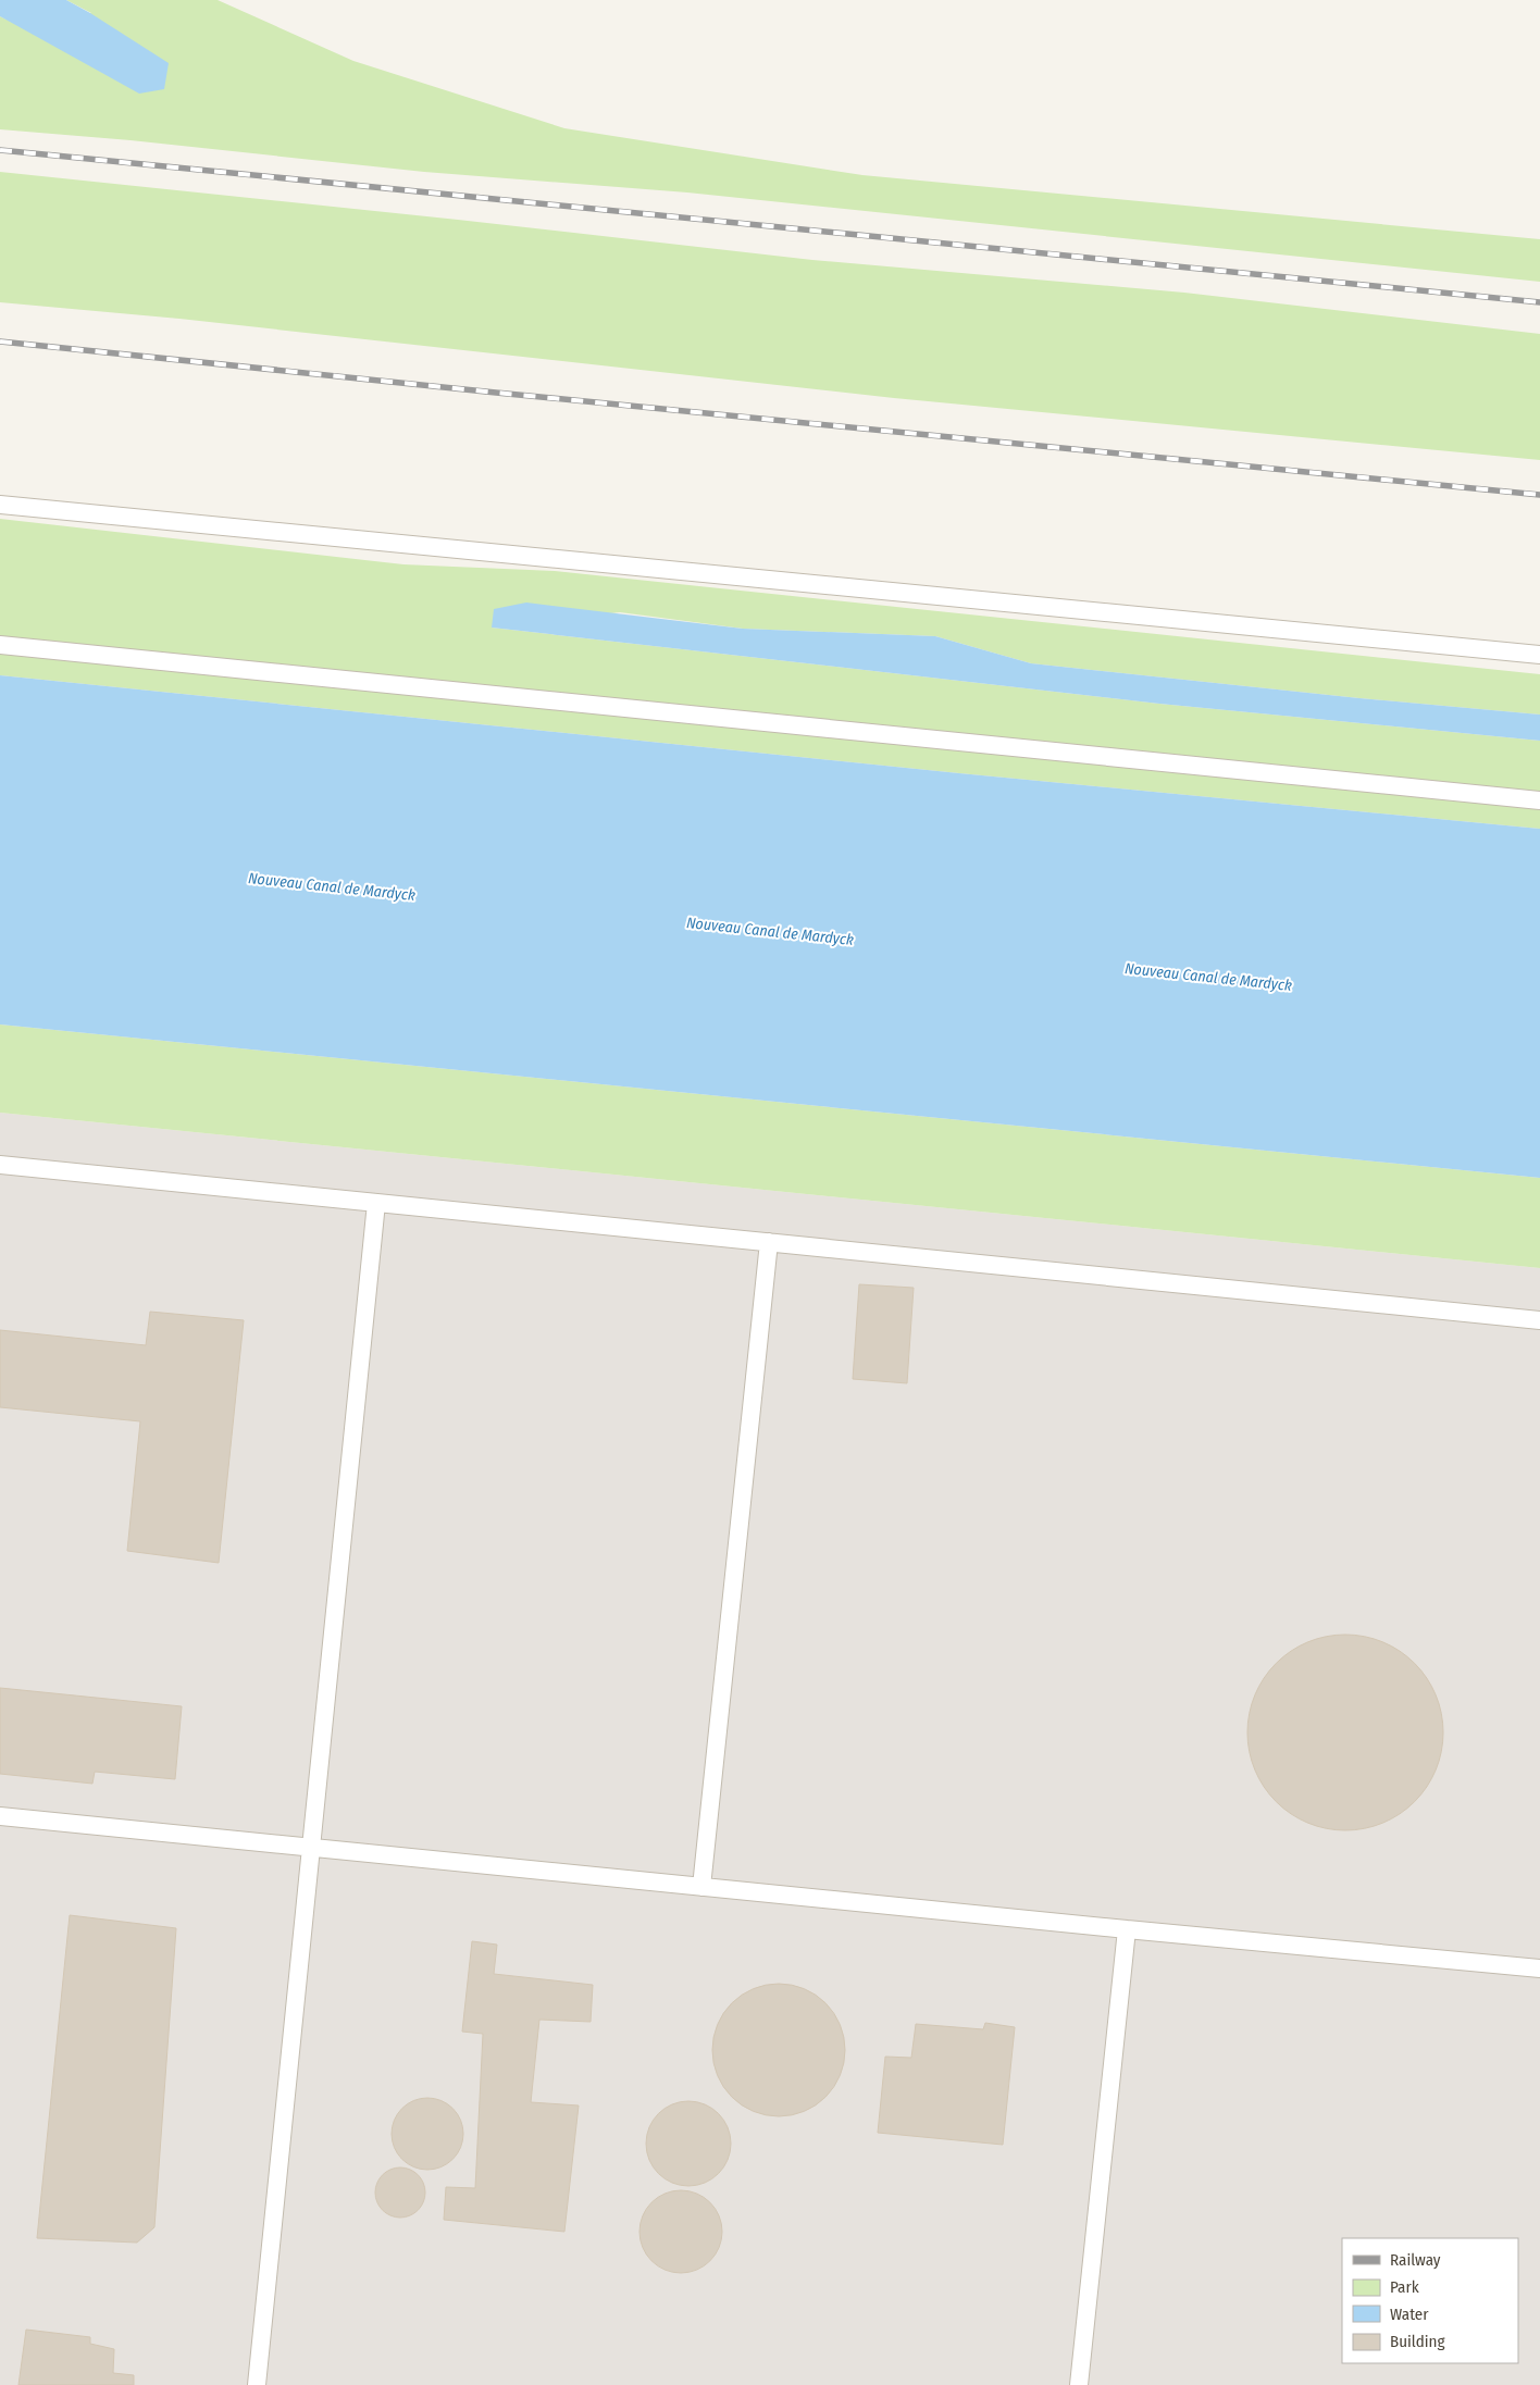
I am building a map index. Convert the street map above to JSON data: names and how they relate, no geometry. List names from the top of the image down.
{
  "water": ["Nouveau Canal de Mardyck"],
  "legend": [
    "Railway",
    "Park",
    "Water",
    "Building"
  ]
}
